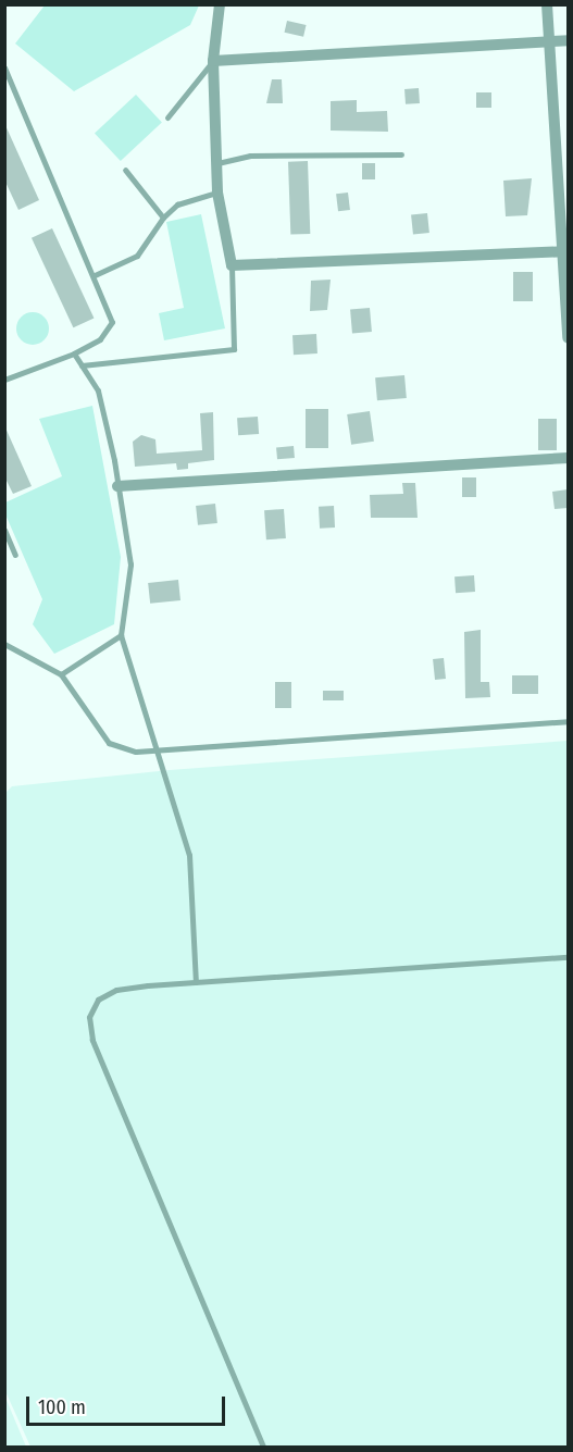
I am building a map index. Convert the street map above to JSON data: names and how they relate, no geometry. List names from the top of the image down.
{
  "scale_bar": "100 m"
}
